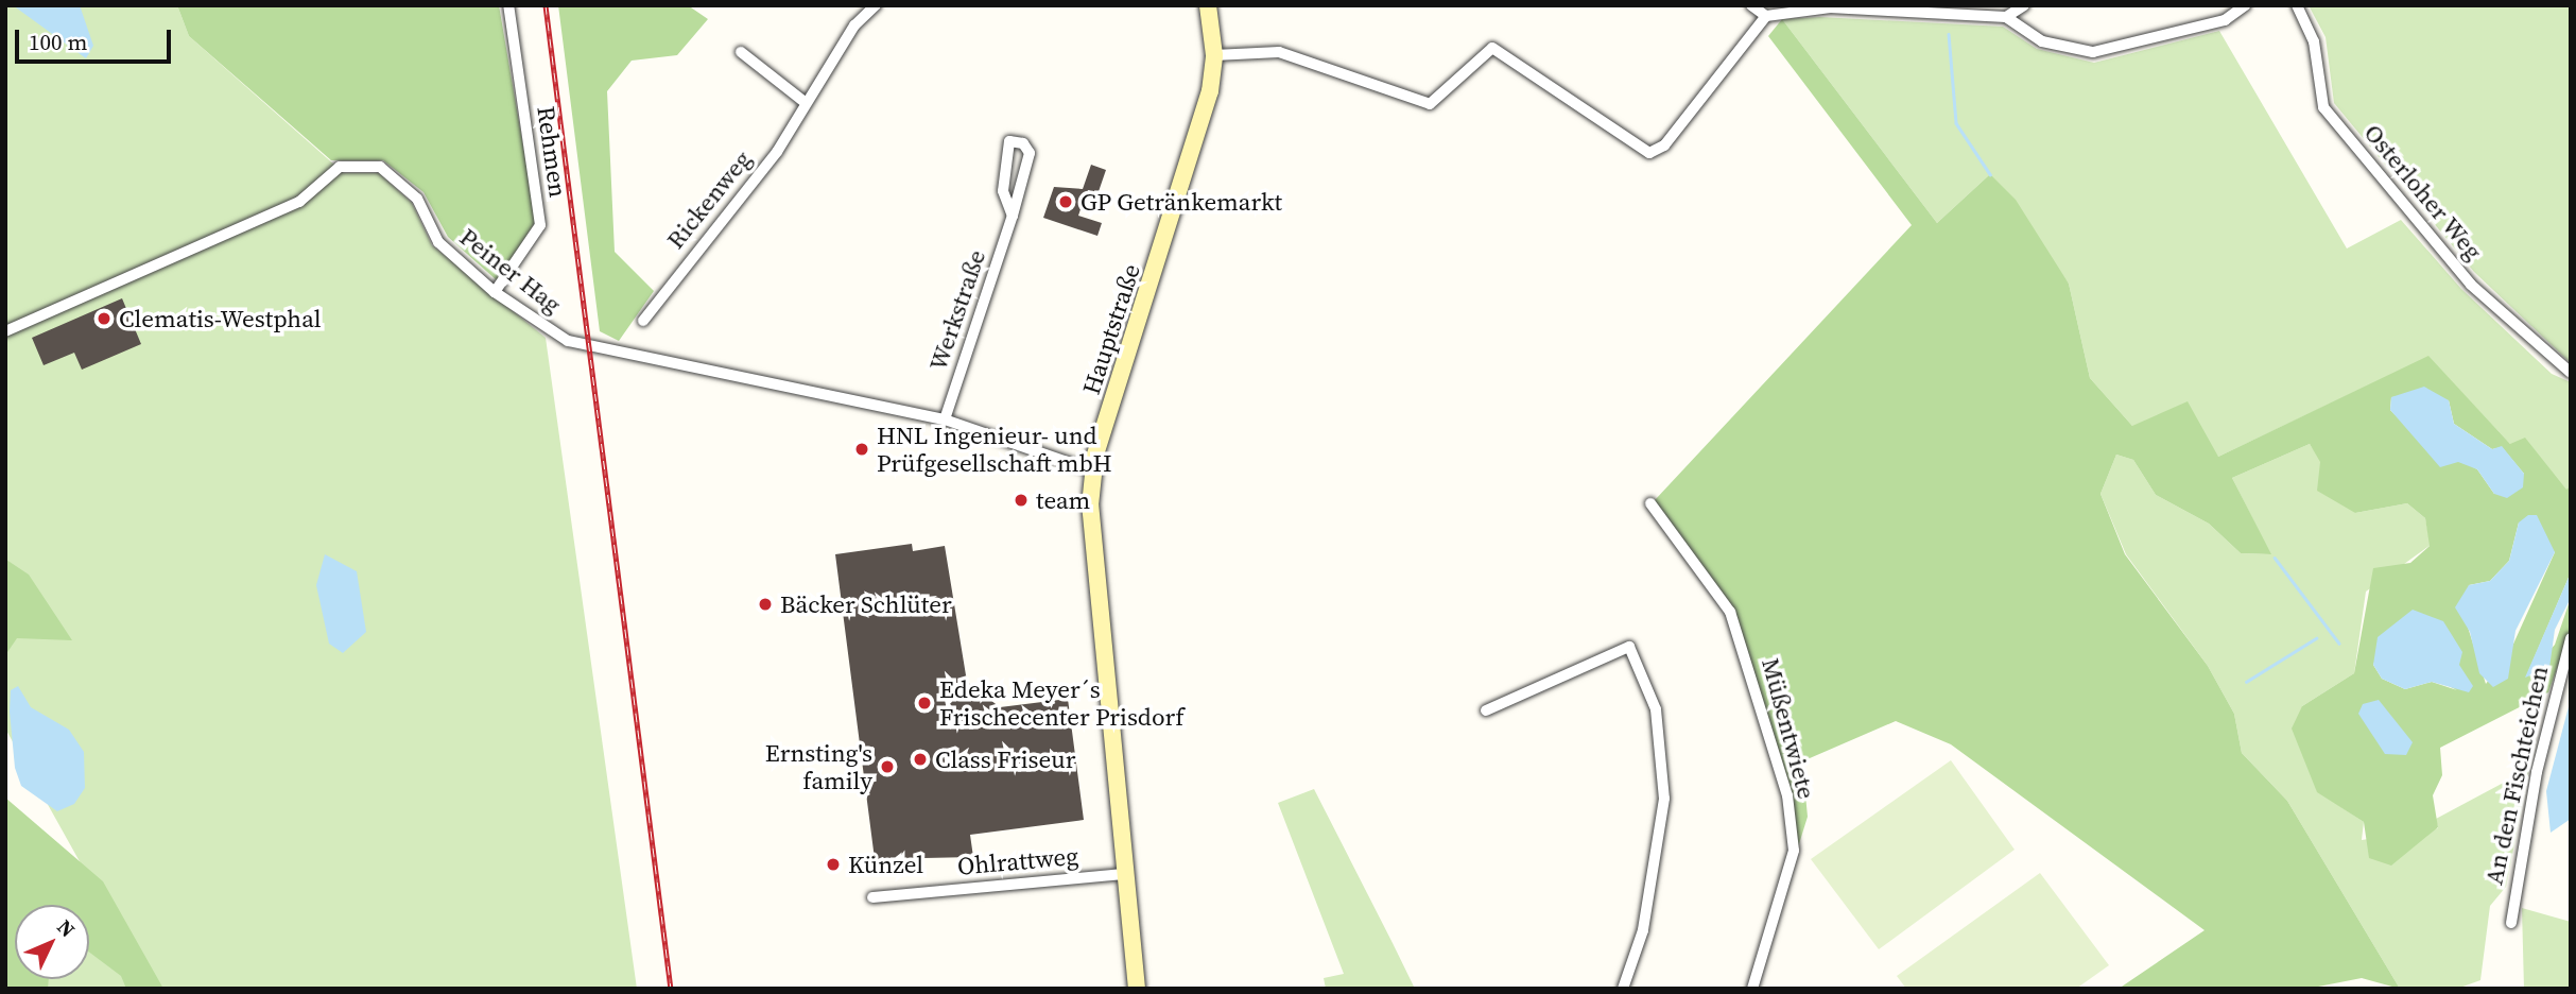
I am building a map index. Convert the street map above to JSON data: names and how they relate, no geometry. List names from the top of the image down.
{
  "streets": {
    "main road": ["Hauptstraße"],
    "street": [
      "Rehmen",
      "Osterloher Weg",
      "Rickenweg",
      "Peiner Hag",
      "Werkstraße",
      "Müßentwiete",
      "An den Fischteichen",
      "Ohlrattweg"
    ]
  },
  "crossings": [
    ["Rehmen", "Peiner Hag"],
    ["Peiner Hag", "Werkstraße"],
    ["Peiner Hag", "Hauptstraße"],
    ["Hauptstraße", "Ohlrattweg"]
  ],
  "places": [
    "GP Getränkemarkt",
    "Clematis-Westphal",
    "HNL Ingenieur- und Prüfgesellschaft mbH",
    "team",
    "Bäcker Schlüter",
    "Edeka Meyer´s Frischecenter Prisdorf",
    "Class Friseur",
    "Ernsting's family",
    "Künzel"
  ],
  "scale_bar": "100 m",
  "north": "top right"
}
